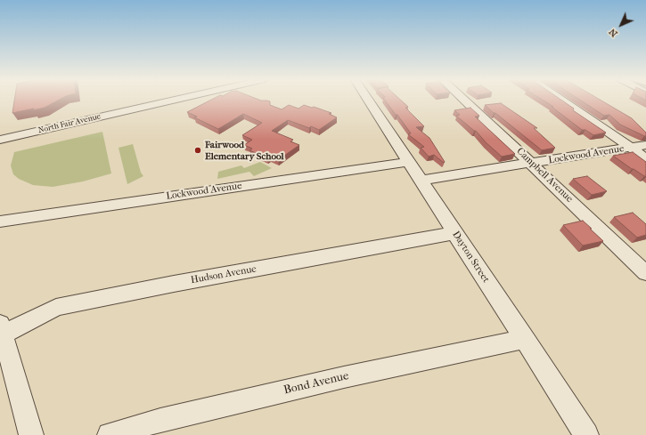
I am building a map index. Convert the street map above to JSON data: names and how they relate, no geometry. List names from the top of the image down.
{
  "streets": {
    "street": [
      "North Fair Avenue",
      "Lockwood Avenue",
      "Campbell Avenue",
      "Dayton Street",
      "Hudson Avenue",
      "Bond Avenue"
    ]
  },
  "crossings": [
    ["Lockwood Avenue", "Campbell Avenue"],
    ["Lockwood Avenue", "Dayton Street"],
    ["Dayton Street", "Hudson Avenue"],
    ["Dayton Street", "Bond Avenue"]
  ],
  "places": ["Fairwood Elementary School"],
  "north": "bottom left"
}
